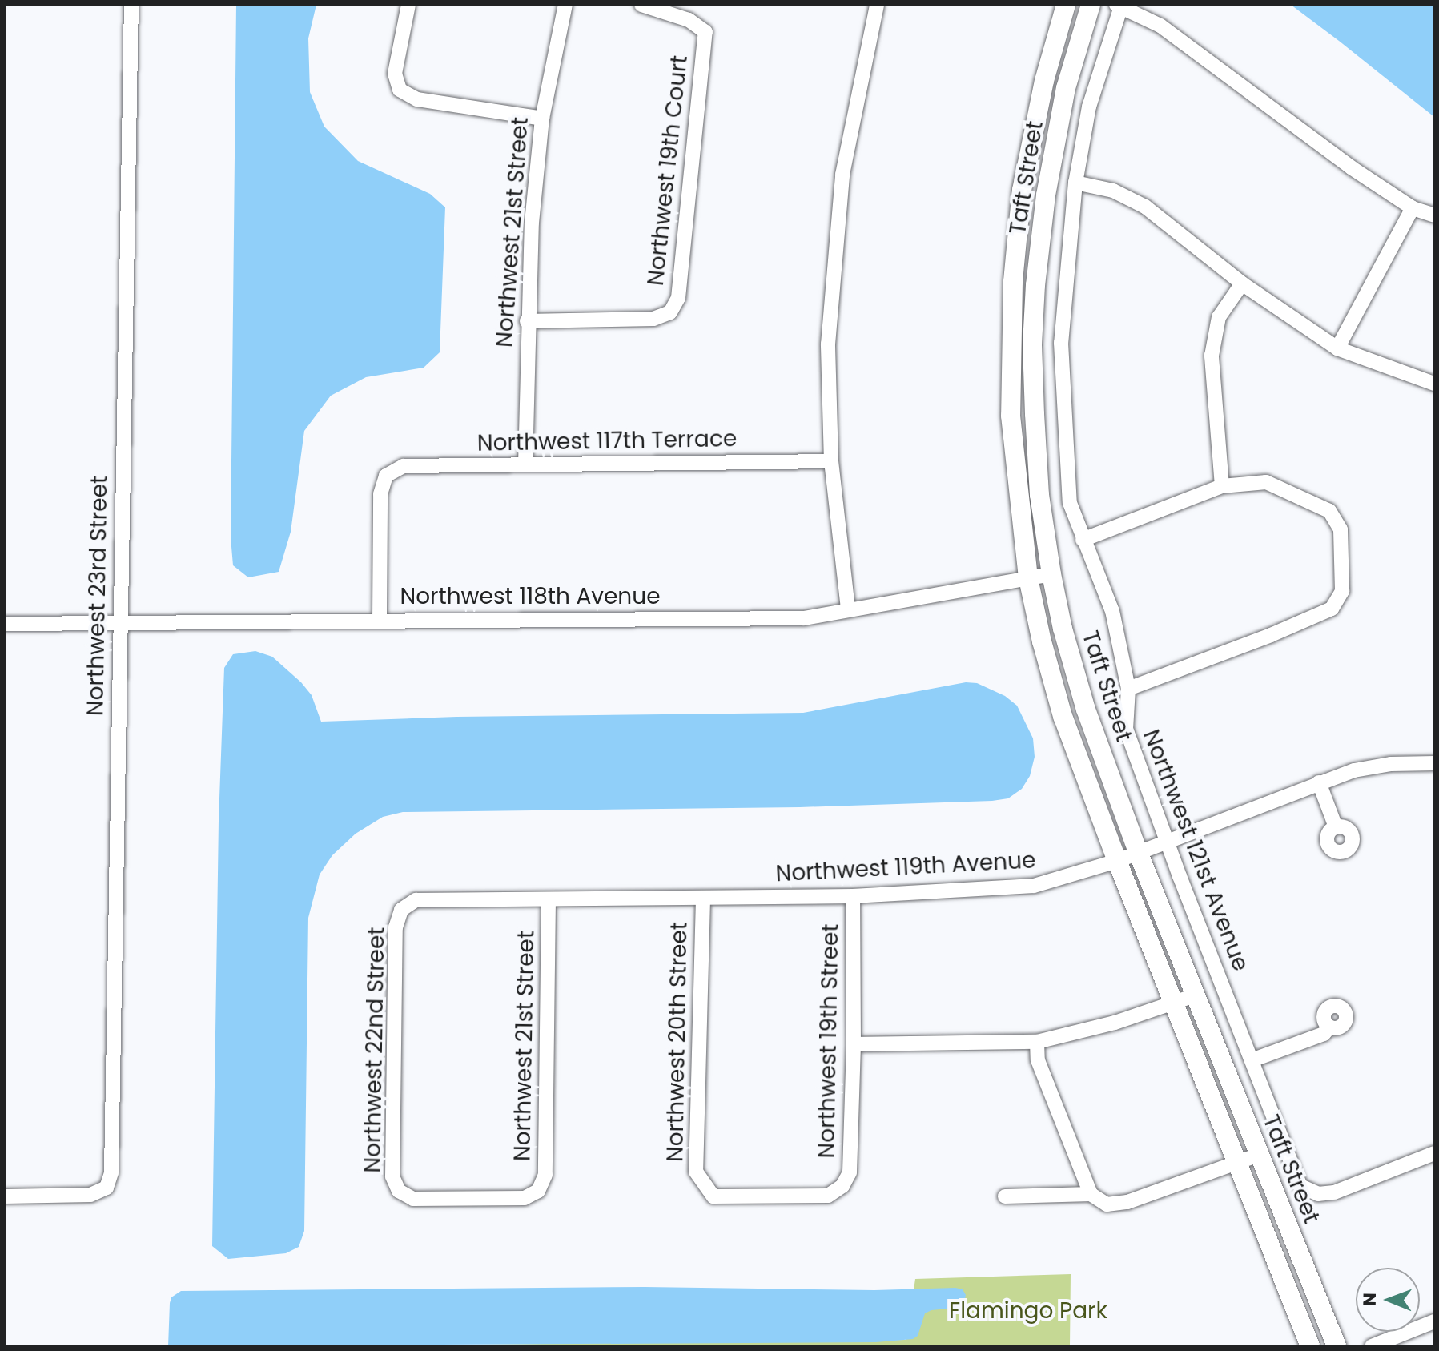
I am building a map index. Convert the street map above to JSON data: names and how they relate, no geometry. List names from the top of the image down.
{
  "streets": {
    "street": [
      "Northwest 19th Court",
      "Taft Street",
      "Northwest 21st Street",
      "Northwest 117th Terrace",
      "Northwest 23rd Street",
      "Northwest 118th Avenue",
      "Northwest 121st Avenue",
      "Northwest 119th Avenue",
      "Northwest 19th Street",
      "Northwest 20th Street",
      "Northwest 22nd Street"
    ]
  },
  "crossings": [
    ["Northwest 19th Court", "Northwest 21st Street"],
    ["Taft Street", "Northwest 118th Avenue"],
    ["Taft Street", "Northwest 119th Avenue"],
    ["Northwest 21st Street", "Northwest 117th Terrace"],
    ["Northwest 21st Street", "Northwest 119th Avenue"],
    ["Northwest 21st Street", "Northwest 22nd Street"],
    ["Northwest 117th Terrace", "Northwest 118th Avenue"],
    ["Northwest 23rd Street", "Northwest 118th Avenue"],
    ["Northwest 121st Avenue", "Northwest 119th Avenue"],
    ["Northwest 119th Avenue", "Northwest 19th Street"],
    ["Northwest 119th Avenue", "Northwest 20th Street"],
    ["Northwest 119th Avenue", "Northwest 22nd Street"],
    ["Northwest 19th Street", "Northwest 20th Street"]
  ],
  "parks": ["Flamingo Park"],
  "north": "left"
}
